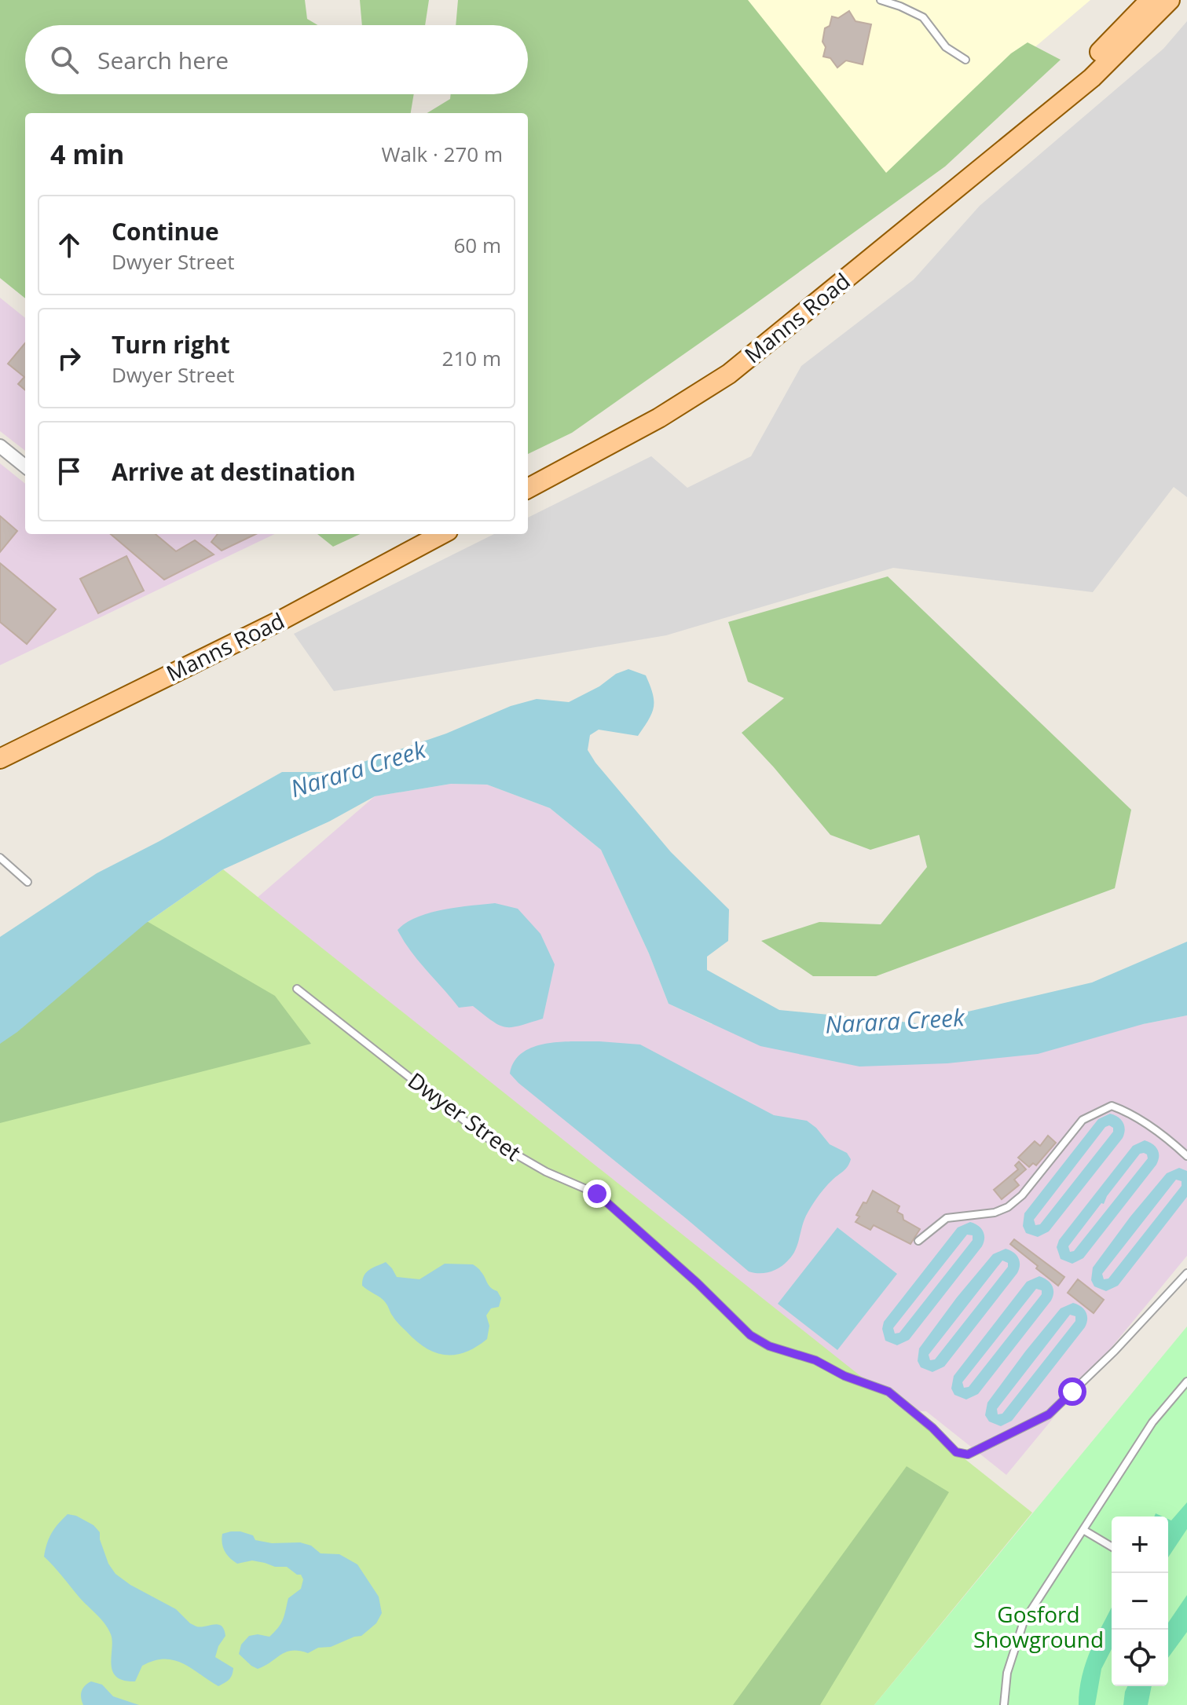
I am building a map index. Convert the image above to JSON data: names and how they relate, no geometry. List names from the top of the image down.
{
  "streets": {
    "main road": ["Manns Road"],
    "lane": ["Dwyer Street"]
  },
  "water": ["Narara Creek"],
  "parks": ["Gosford Showground"],
  "page": {
    "search": "Search here",
    "heading": ["4 min", "Walk · 270 m"],
    "list": [
      ["Continue", "Dwyer Street", "60 m"],
      ["Turn right", "Dwyer Street", "210 m"],
      "Arrive at destination"
    ],
    "map_buttons": ["+", "−"]
  }
}
